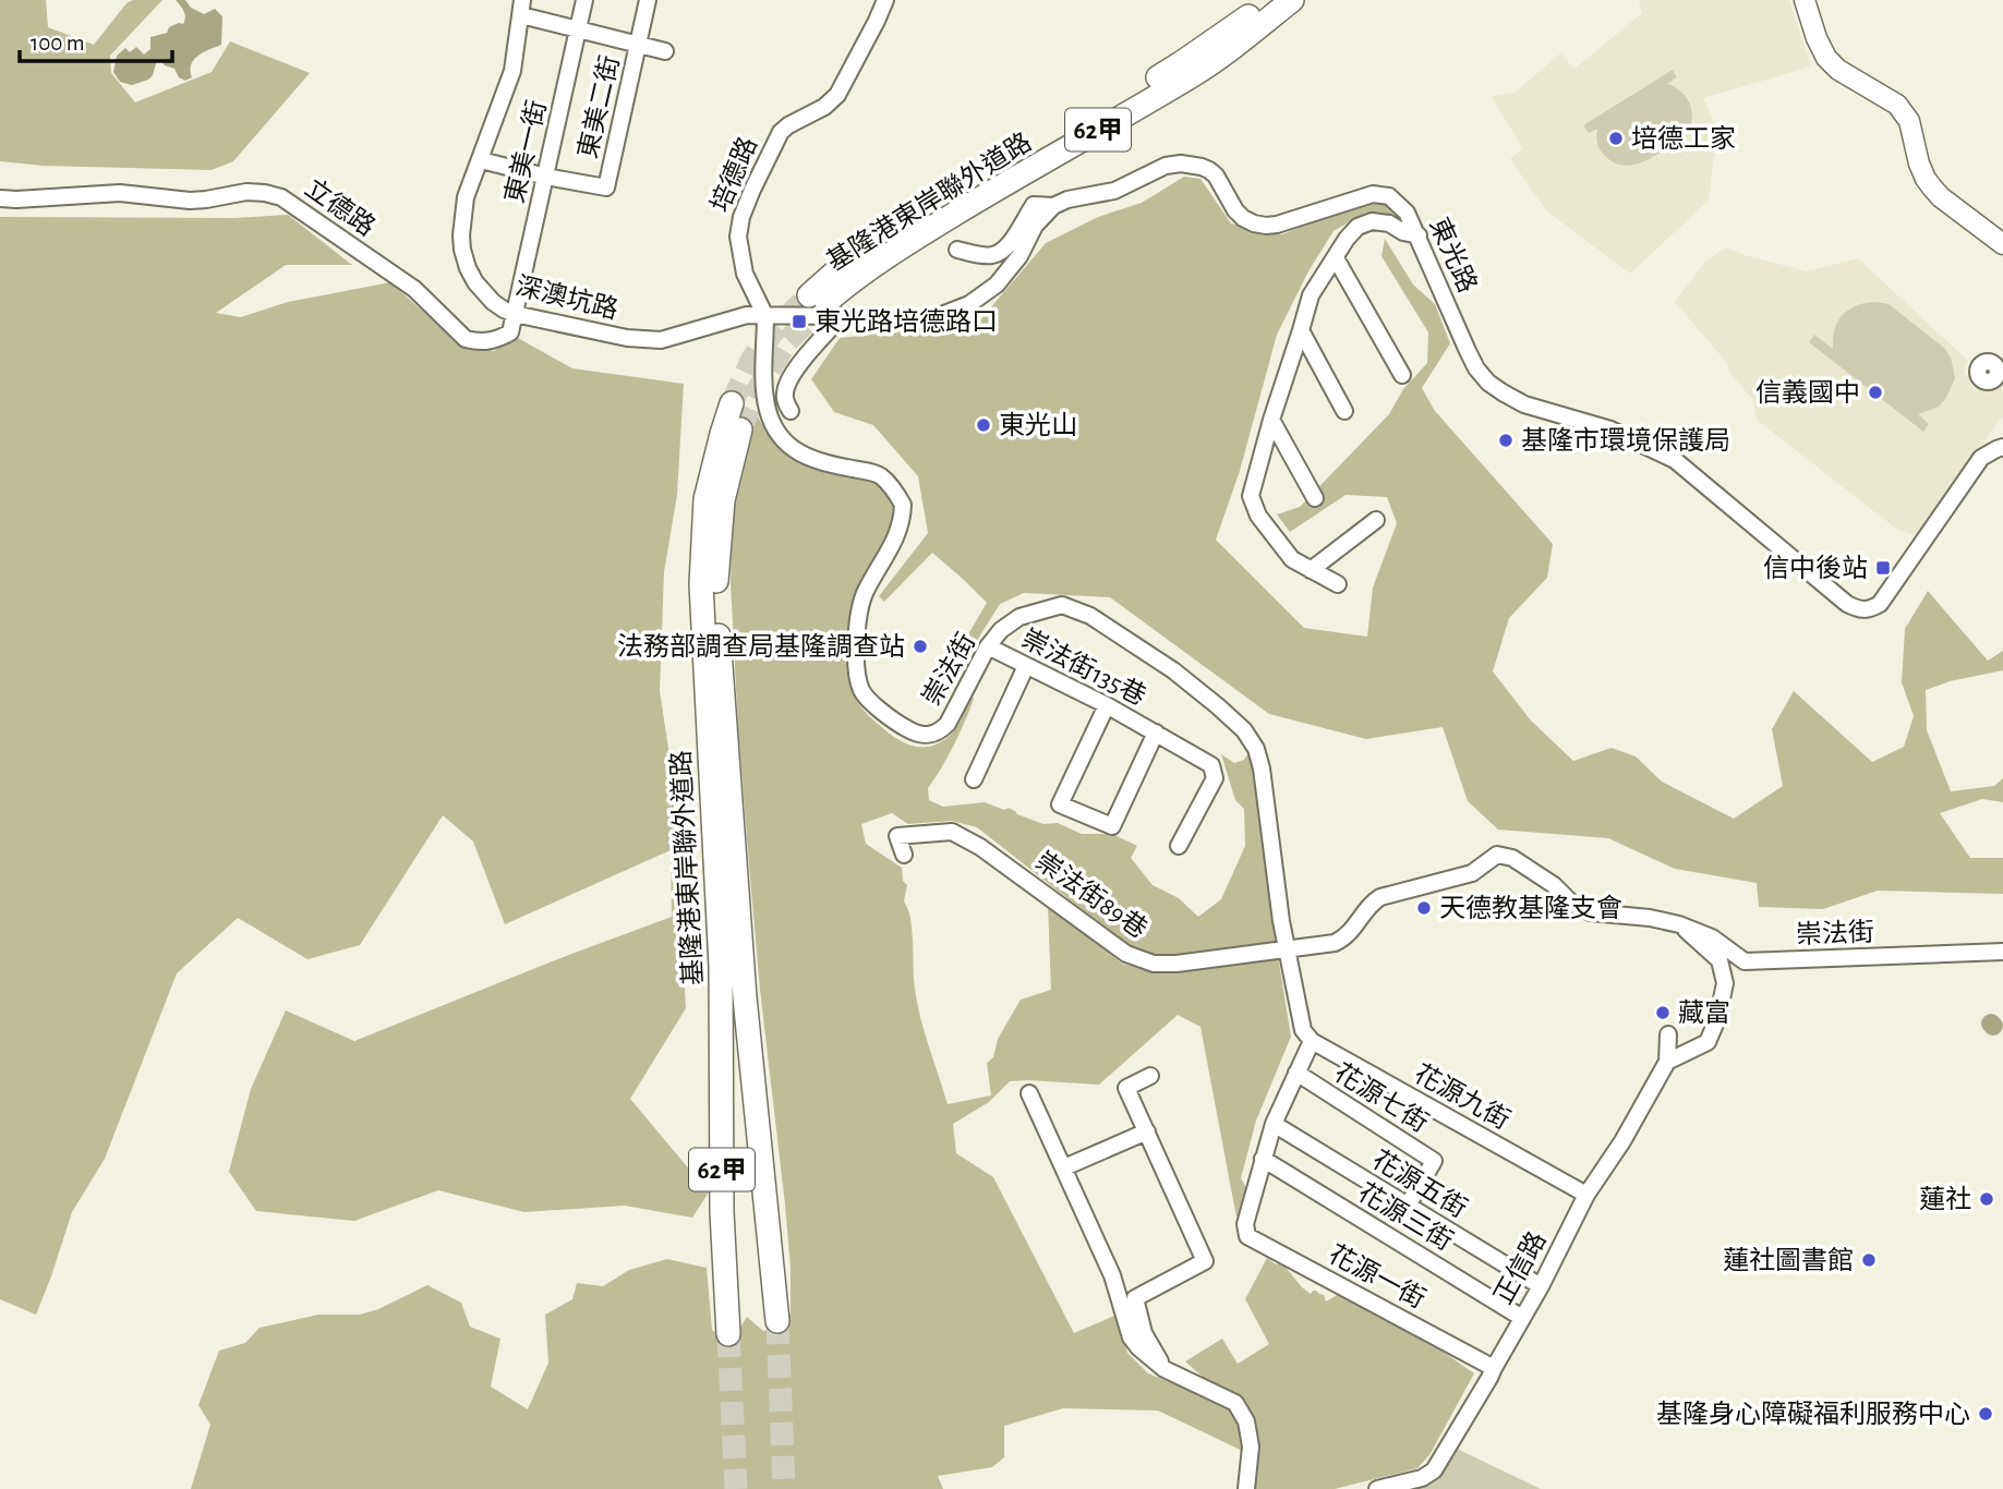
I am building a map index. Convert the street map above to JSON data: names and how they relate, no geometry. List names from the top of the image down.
{
  "streets": {
    "highway": ["62甲", "基隆港東岸聯外道路"],
    "street": [
      "東美二街",
      "東美一街",
      "培德路",
      "立德路",
      "東光路",
      "深澳坑路",
      "崇法街135巷",
      "崇法街",
      "崇法街89巷",
      "花源九街",
      "花源七街",
      "花源五街",
      "花源三街",
      "正信路",
      "花源一街"
    ]
  },
  "crossings": [
    ["東美二街", "東美一街"],
    ["東美二街", "深澳坑路"],
    ["東美一街", "立德路"],
    ["東美一街", "深澳坑路"],
    ["培德路", "深澳坑路"],
    ["培德路", "崇法街"],
    ["立德路", "深澳坑路"],
    ["深澳坑路", "崇法街"],
    ["崇法街135巷", "崇法街"],
    ["崇法街", "崇法街89巷"],
    ["崇法街", "花源九街"],
    ["花源九街", "正信路"],
    ["花源七街", "花源五街"],
    ["花源五街", "正信路"],
    ["花源三街", "正信路"],
    ["花源三街", "花源一街"],
    ["正信路", "花源一街"]
  ],
  "places": {
    "other": [
      "培德工家",
      "信義國中",
      "東光山",
      "基隆市環境保護局",
      "法務部調查局基隆調查站",
      "天德教基隆支會",
      "藏富",
      "蓮社",
      "蓮社圖書館",
      "基隆身心障礙福利服務中心"
    ],
    "transit": ["東光路培德路口", "信中後站"]
  },
  "scale_bar": "100 m"
}
